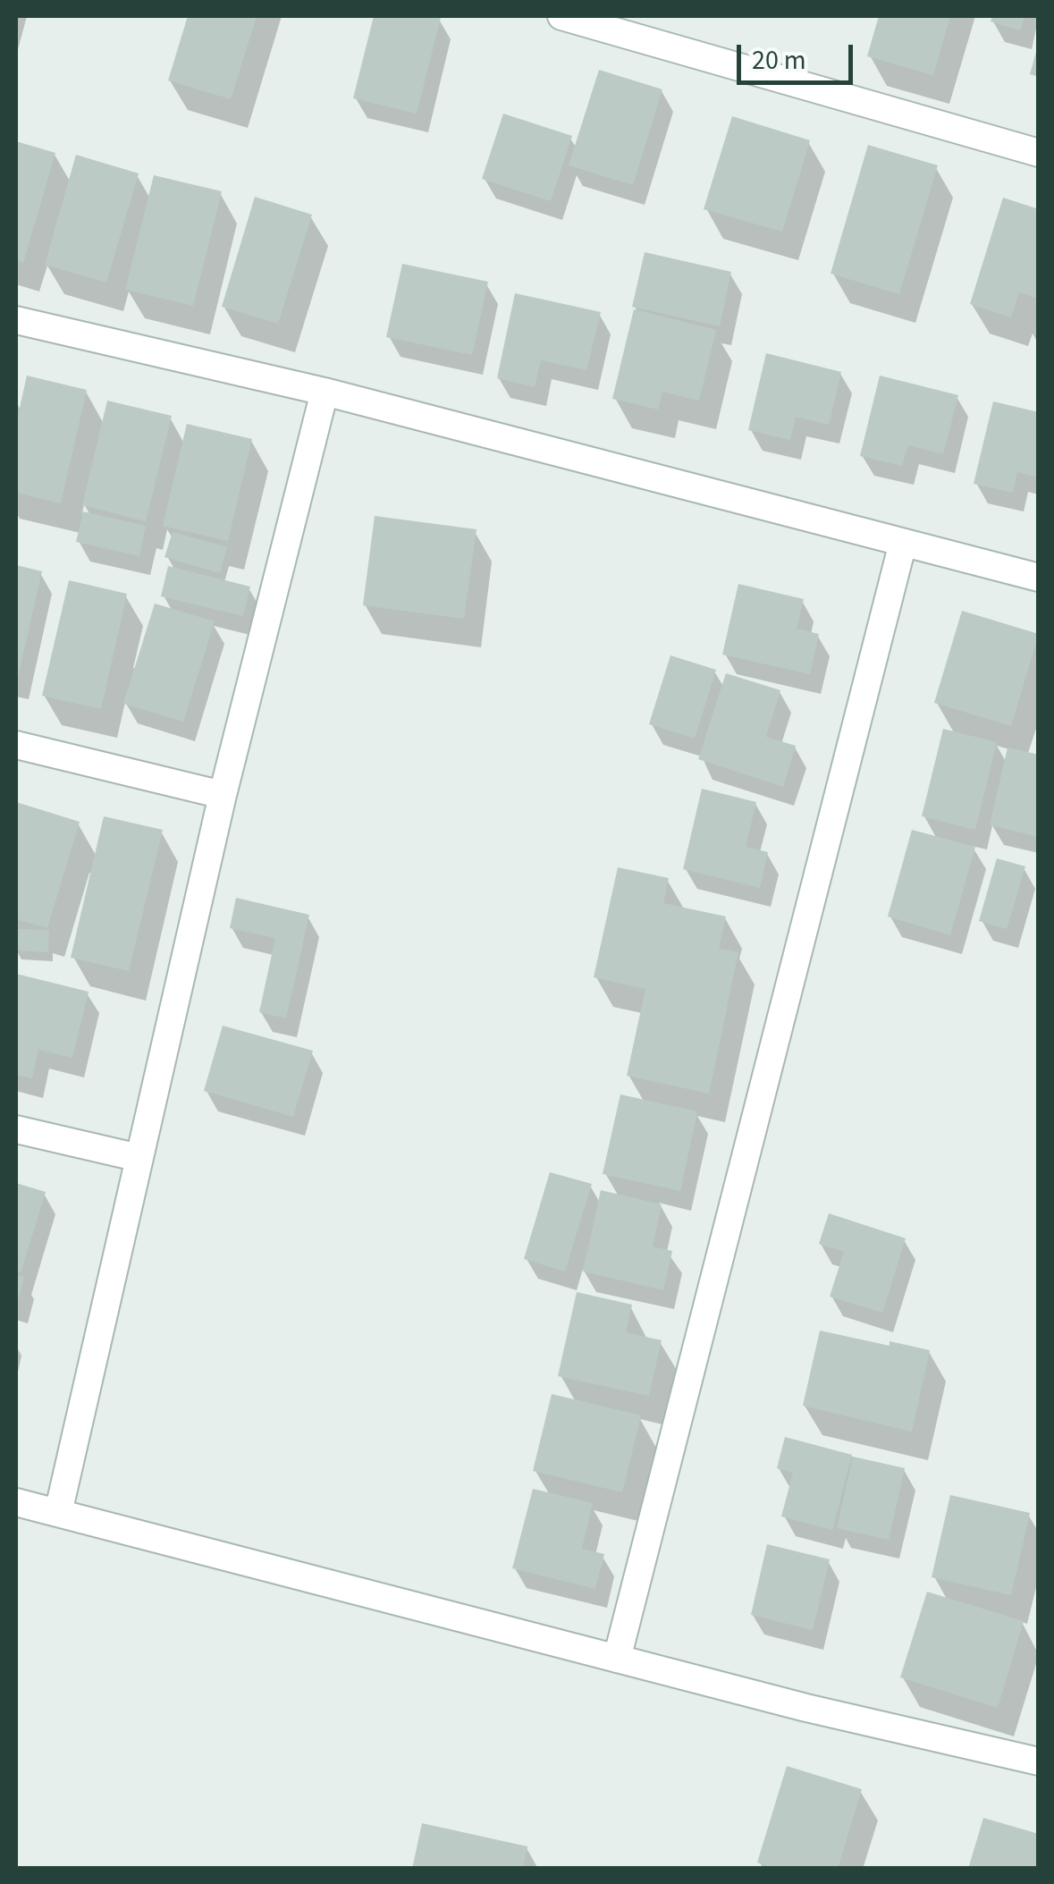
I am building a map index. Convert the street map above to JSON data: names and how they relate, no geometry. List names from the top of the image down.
{
  "scale_bar": "20 m"
}
